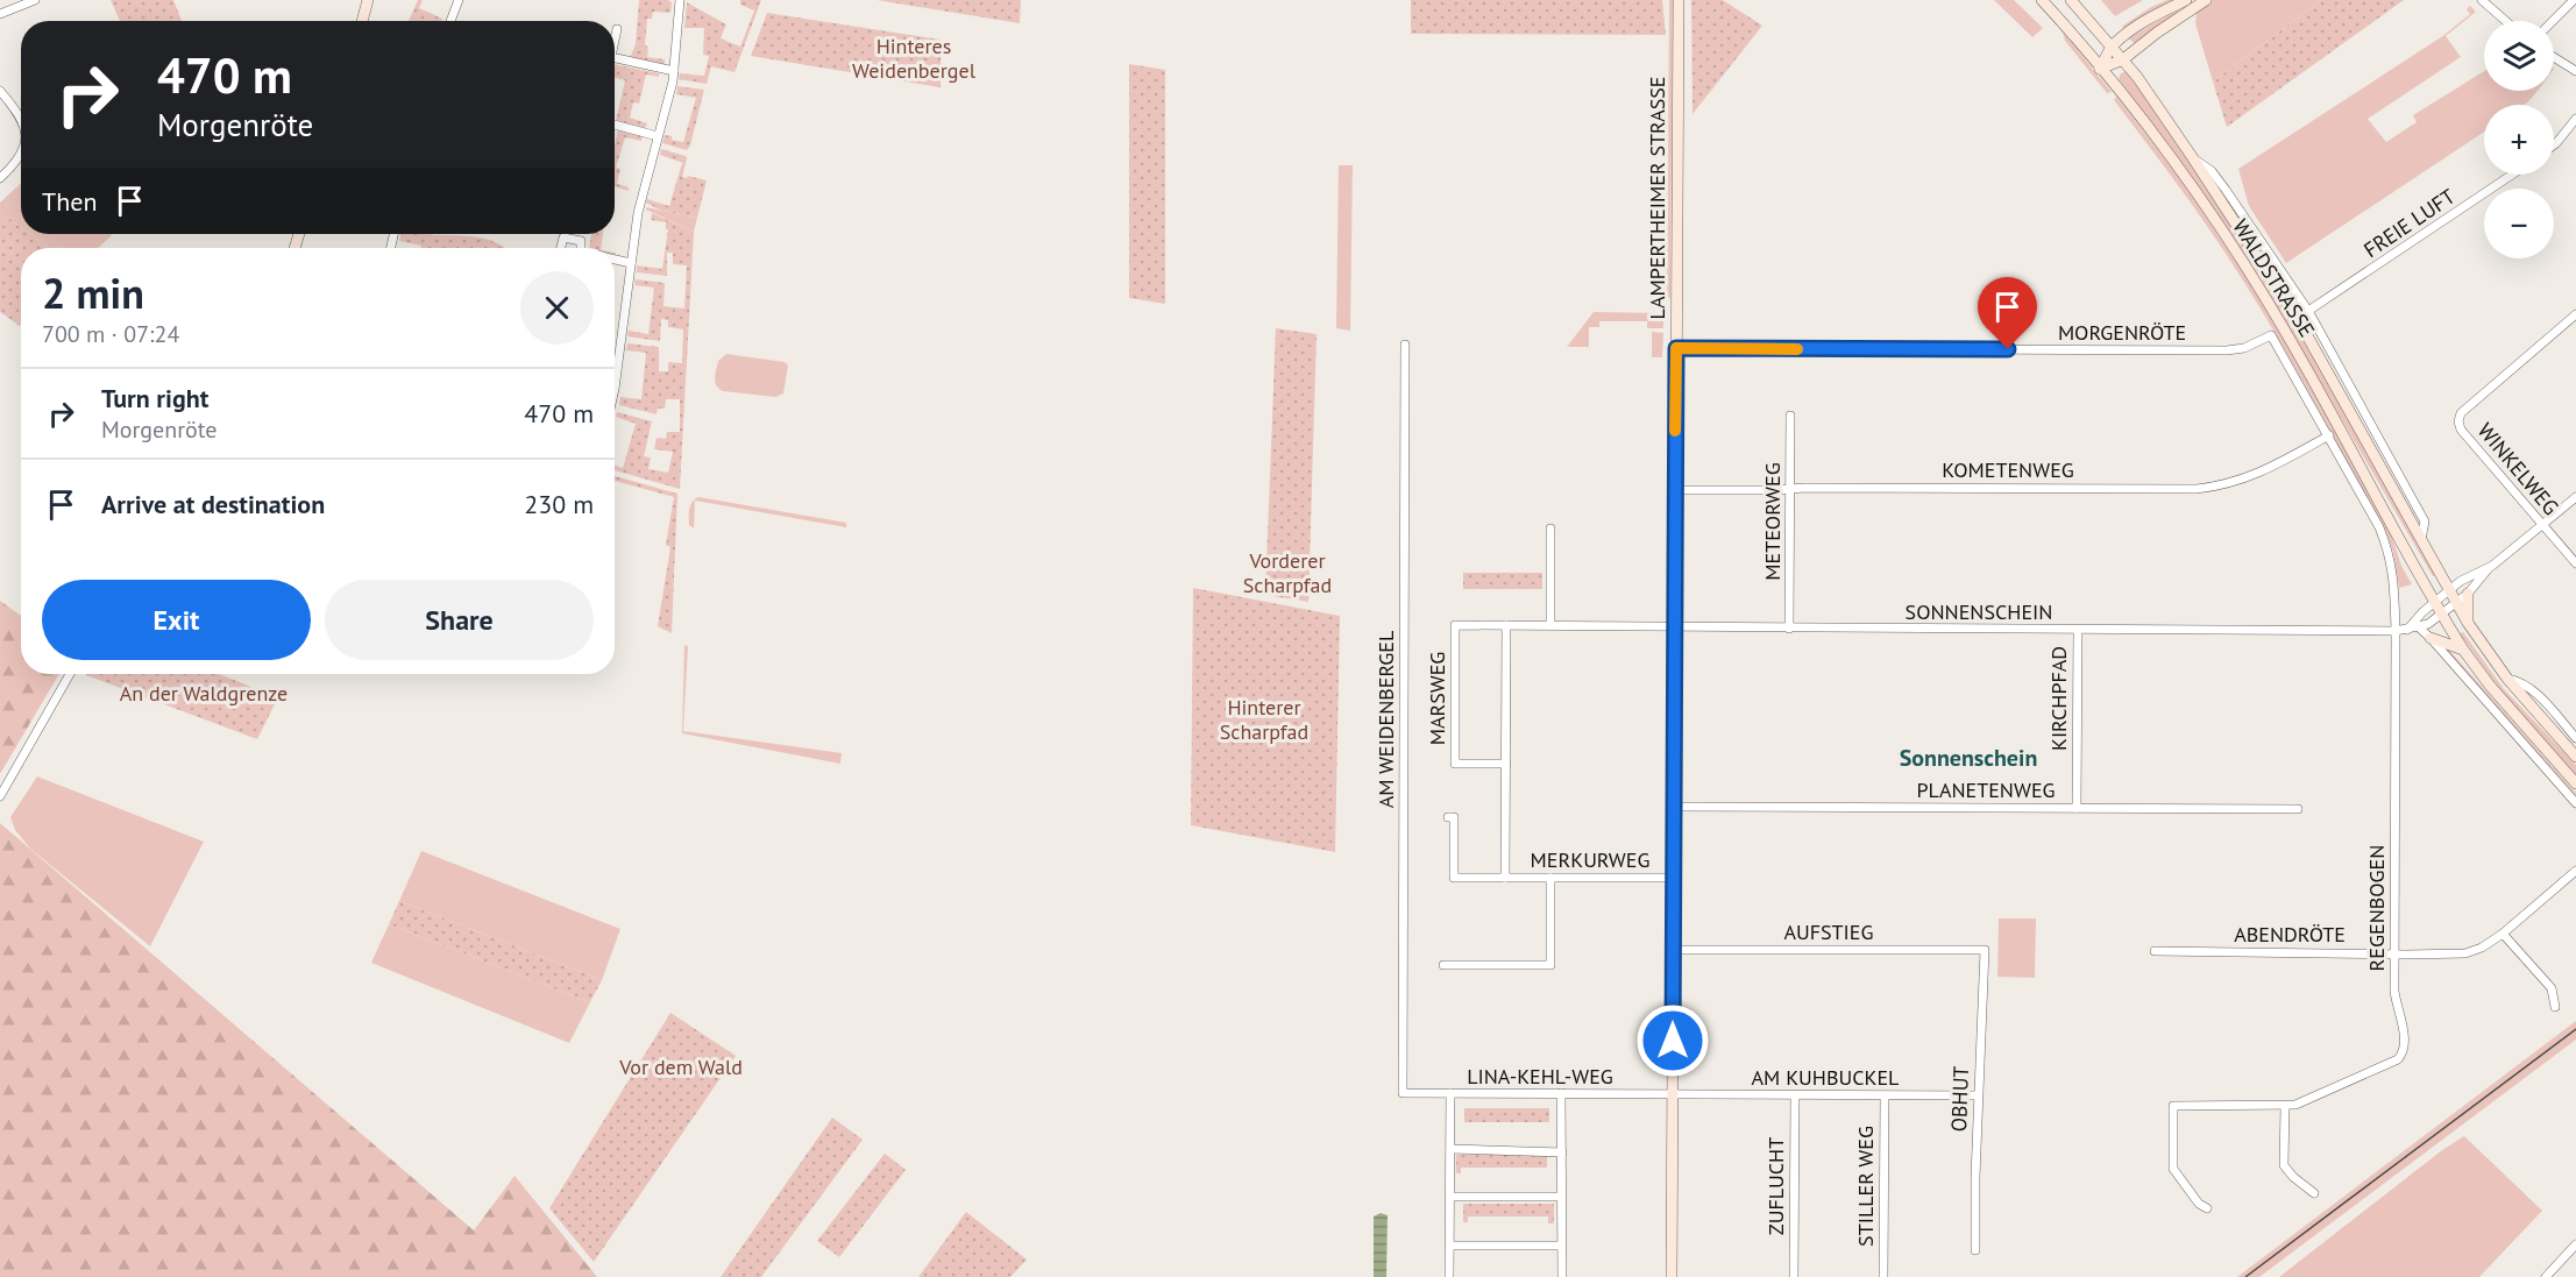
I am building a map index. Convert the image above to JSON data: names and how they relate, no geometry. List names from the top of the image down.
{
  "streets": {
    "main road": ["LAMPERTHEIMER STRASSE", "WALDSTRASSE"],
    "street": [
      "FREIE LUFT",
      "MORGENRÖTE",
      "WINKELWEG",
      "KOMETENWEG",
      "METEORWEG",
      "SONNENSCHEIN",
      "MARSWEG",
      "KIRCHPFAD",
      "AM WEIDENBERGEL",
      "PLANETENWEG",
      "MERKURWEG",
      "REGENBOGEN",
      "AUFSTIEG",
      "ABENDRÖTE",
      "LINA-KEHL-WEG",
      "AM KUHBUCKEL",
      "OBHUT",
      "ZUFLUCHT",
      "STILLER WEG"
    ]
  },
  "crossings": [
    ["LAMPERTHEIMER STRASSE", "MORGENRÖTE"],
    ["LAMPERTHEIMER STRASSE", "KOMETENWEG"],
    ["LAMPERTHEIMER STRASSE", "SONNENSCHEIN"],
    ["LAMPERTHEIMER STRASSE", "PLANETENWEG"],
    ["LAMPERTHEIMER STRASSE", "MERKURWEG"],
    ["LAMPERTHEIMER STRASSE", "AUFSTIEG"],
    ["LAMPERTHEIMER STRASSE", "LINA-KEHL-WEG"],
    ["LAMPERTHEIMER STRASSE", "AM KUHBUCKEL"],
    ["FREIE LUFT", "WALDSTRASSE"],
    ["WALDSTRASSE", "MORGENRÖTE"],
    ["WALDSTRASSE", "KOMETENWEG"],
    ["WALDSTRASSE", "SONNENSCHEIN"],
    ["WALDSTRASSE", "REGENBOGEN"],
    ["KOMETENWEG", "METEORWEG"],
    ["METEORWEG", "SONNENSCHEIN"],
    ["SONNENSCHEIN", "MARSWEG"],
    ["SONNENSCHEIN", "KIRCHPFAD"],
    ["SONNENSCHEIN", "REGENBOGEN"],
    ["MARSWEG", "MERKURWEG"],
    ["KIRCHPFAD", "PLANETENWEG"],
    ["AM WEIDENBERGEL", "LINA-KEHL-WEG"],
    ["REGENBOGEN", "ABENDRÖTE"],
    ["AUFSTIEG", "OBHUT"],
    ["LINA-KEHL-WEG", "AM KUHBUCKEL"],
    ["AM KUHBUCKEL", "OBHUT"],
    ["AM KUHBUCKEL", "ZUFLUCHT"],
    ["AM KUHBUCKEL", "STILLER WEG"]
  ],
  "districts": ["Sonnenschein"],
  "parks": [
    "Hinteres Weidenbergel",
    "Vorderer Scharpfad",
    "An der Waldgrenze",
    "Hinterer Scharpfad",
    "Vor dem Wald"
  ],
  "page": {
    "map_buttons": ["+", "−"],
    "turn": ["470 m", "Morgenröte"],
    "then": "Then",
    "heading": ["2 min", "700 m · 07:24"],
    "list": [
      {
        "name": "Turn right",
        "note": "Morgenröte",
        "value": "470 m"
      },
      {
        "name": "Arrive at destination",
        "value": "230 m"
      }
    ],
    "buttons": ["Exit", "Share"]
  }
}
